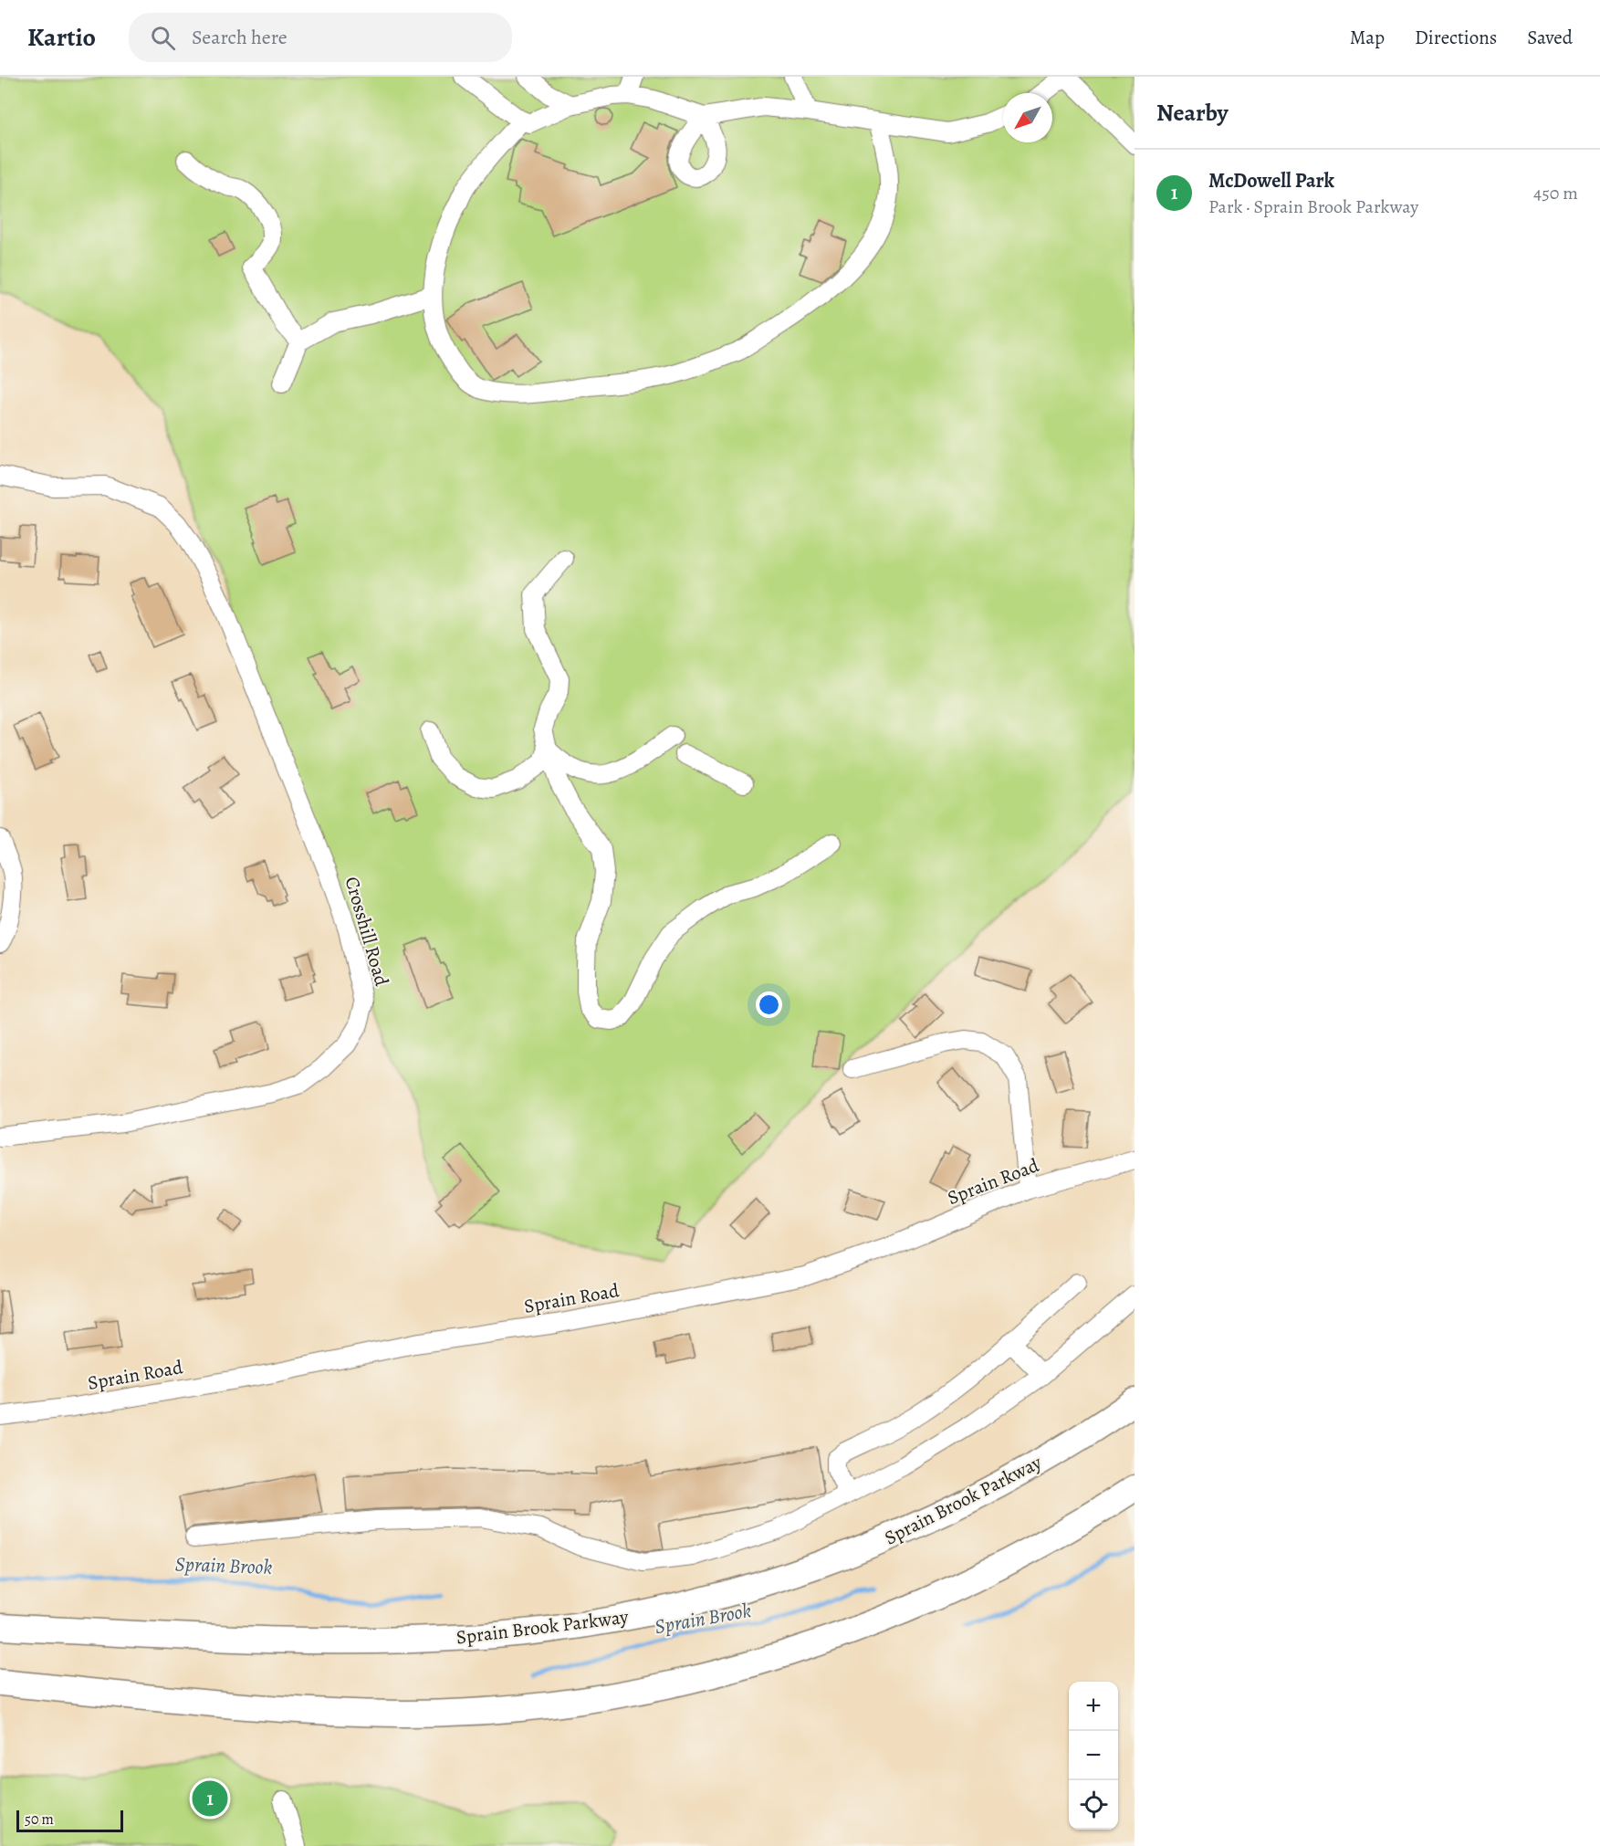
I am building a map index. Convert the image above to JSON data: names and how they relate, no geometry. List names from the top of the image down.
{
  "streets": {
    "highway": ["Sprain Brook Parkway"],
    "street": ["Crosshill Road", "Sprain Road"]
  },
  "water": ["Sprain Brook"],
  "scale_bar": "50 m",
  "north": "bottom left",
  "page": {
    "header": "Kartio",
    "search": "Search here",
    "nav": ["Map", "Directions", "Saved"],
    "heading": "Nearby",
    "list": [
      {
        "mark": "1",
        "name": "McDowell Park",
        "note": "Park · Sprain Brook Parkway",
        "value": "450 m"
      }
    ],
    "map_buttons": ["+", "−"],
    "pins": "1",
    "scale": "50 m"
  }
}
